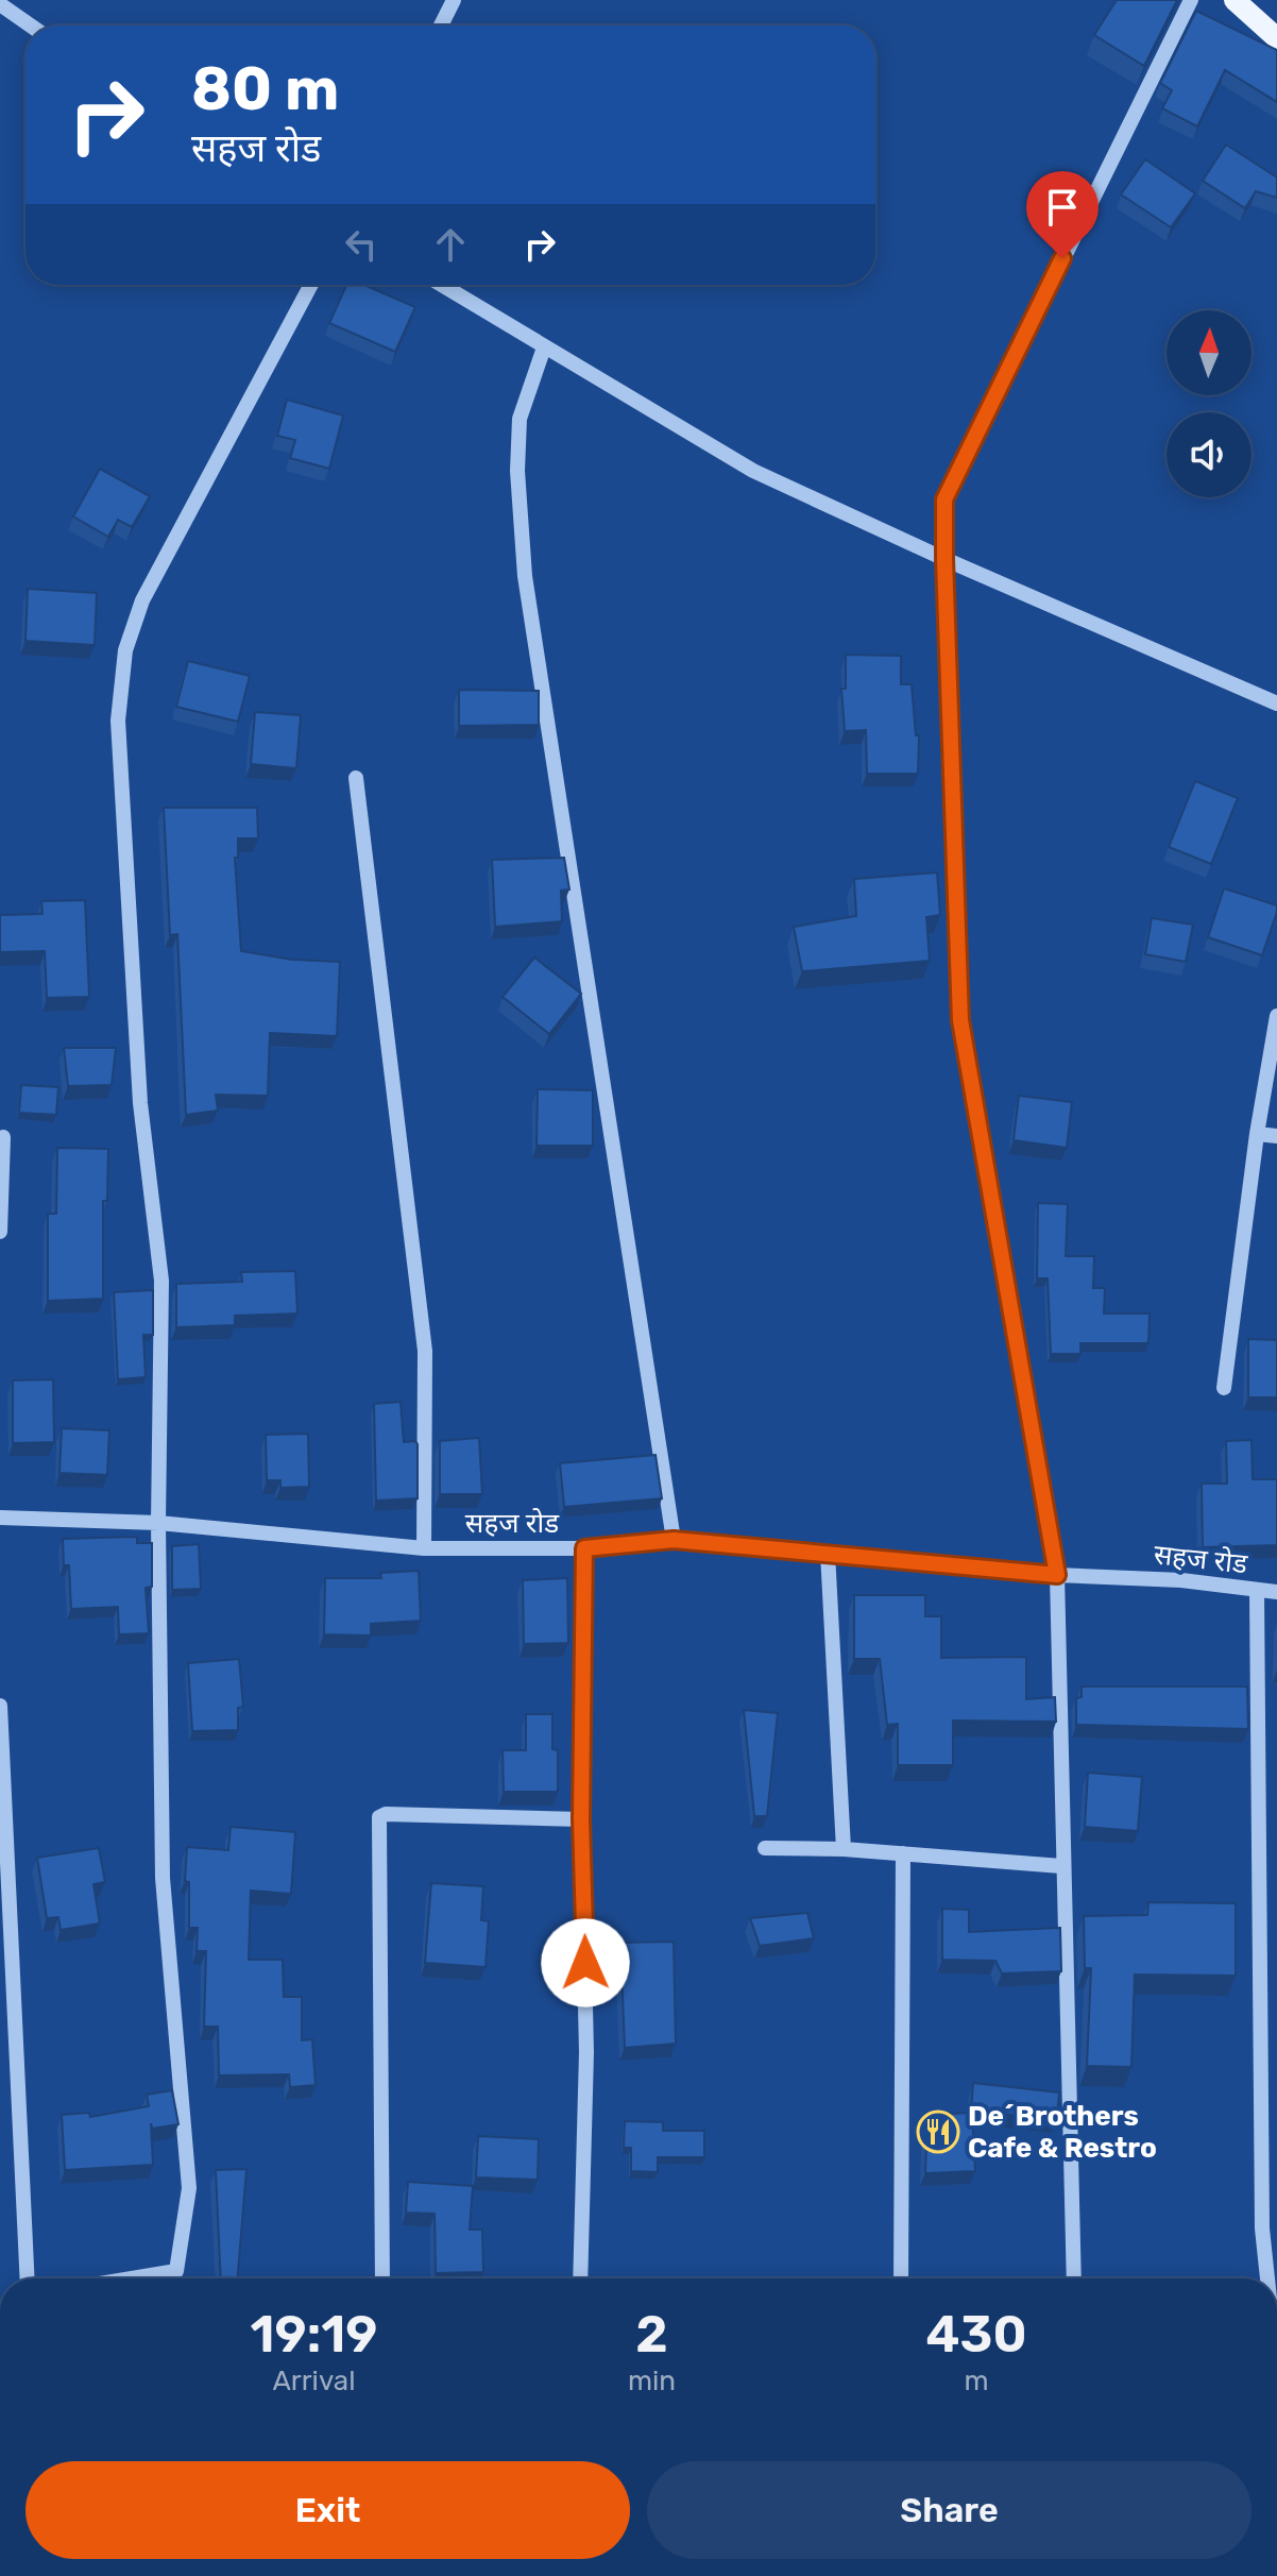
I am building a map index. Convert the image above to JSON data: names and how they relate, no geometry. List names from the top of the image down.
{
  "streets": {
    "street": ["सहज रोड"]
  },
  "places": {
    "restaurant": ["De´Brothers Cafe & Restro"]
  },
  "north": "top",
  "page": {
    "turn": ["80 m", "सहज रोड"],
    "eta": [
      "19:19",
      "Arrival",
      "2",
      "min",
      "430",
      "m"
    ],
    "buttons": ["Exit", "Share"]
  }
}
